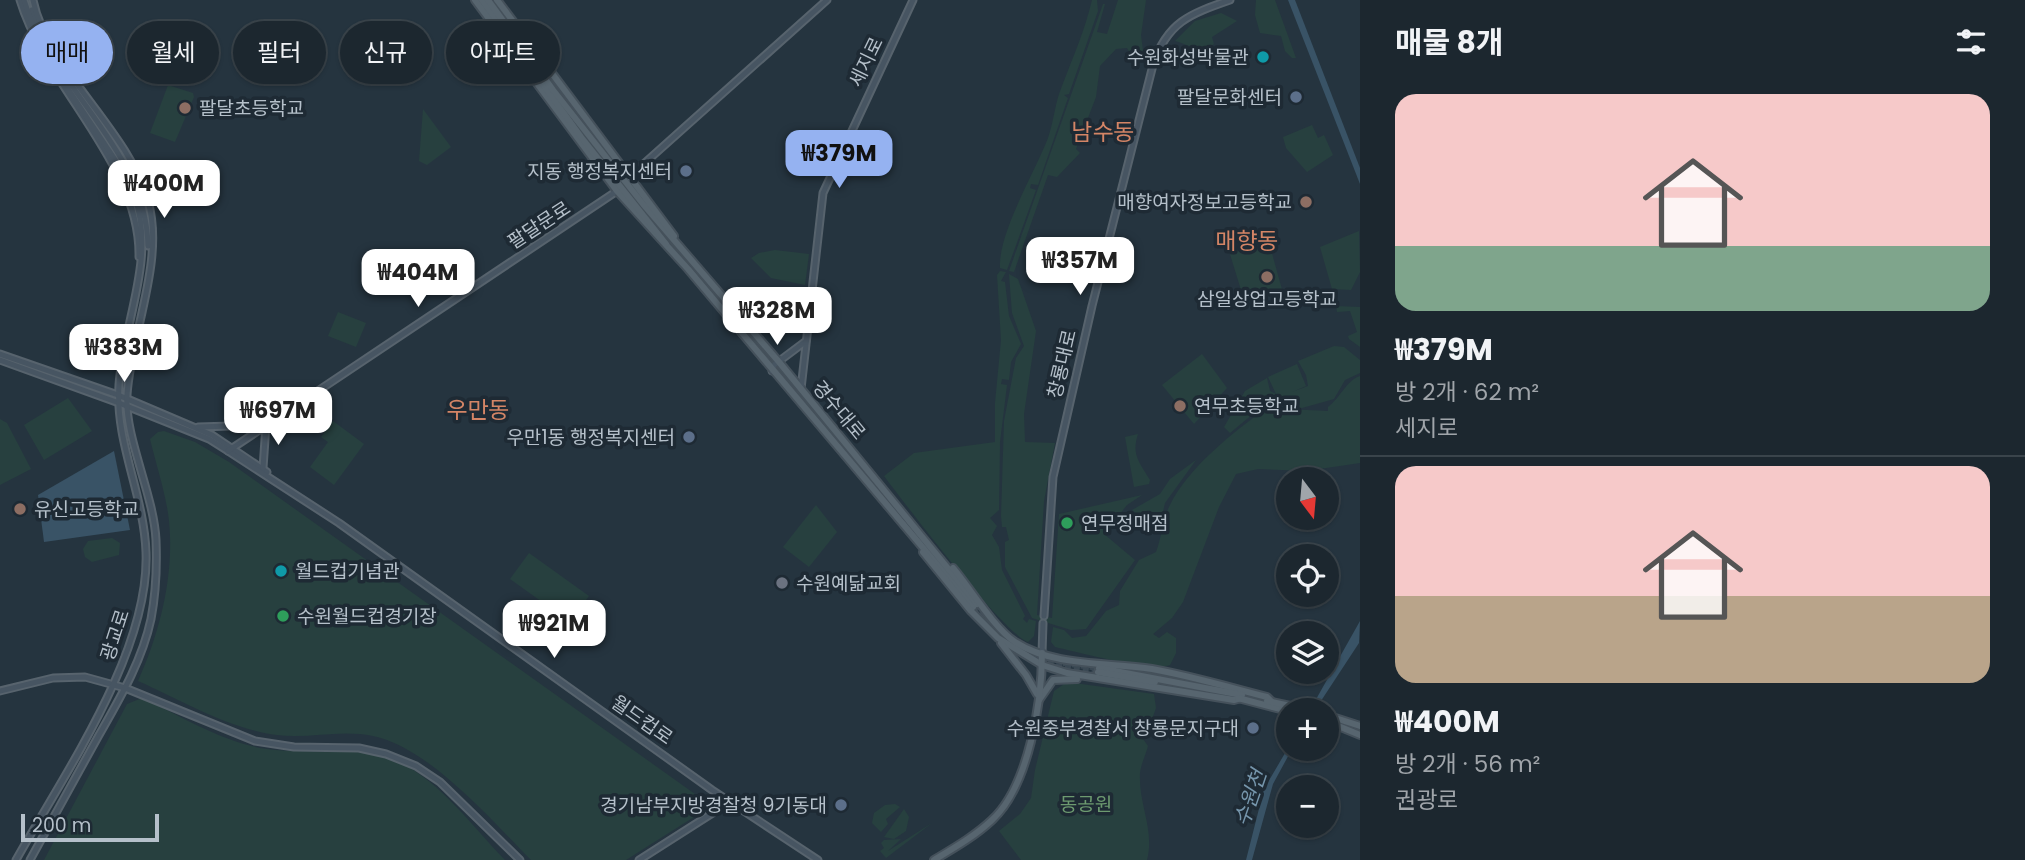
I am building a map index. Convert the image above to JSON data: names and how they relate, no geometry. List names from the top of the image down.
{
  "streets": {
    "main road": ["창룡대로", "경수대로"],
    "street": [
      "세지로",
      "팔달문로",
      "광교로",
      "월드컵로"
    ]
  },
  "crossings": [
    ["세지로", "경수대로"],
    ["팔달문로", "경수대로"],
    ["팔달문로", "월드컵로"],
    ["광교로", "월드컵로"]
  ],
  "districts": ["남수동", "매향동", "우만동"],
  "water": ["수원천"],
  "parks": ["동공원"],
  "places": [
    "수원화성박물관",
    "팔달문화센터",
    "팔달초등학교",
    "지동 행정복지센터",
    "매향여자정보고등학교",
    "삼일상업고등학교",
    "연무초등학교",
    "우만1동 행정복지센터",
    "유신고등학교",
    "연무정매점",
    "월드컵기념관",
    "수원예닮교회",
    "수원월드컵경기장",
    "수원중부경찰서 창룡문지구대",
    "경기남부지방경찰청 9기동대"
  ],
  "scale_bar": "200 m",
  "north": "bottom",
  "page": {
    "heading": "매물 8개",
    "chip": [
      "매매",
      "월세",
      "필터",
      "신규",
      "아파트"
    ],
    "list": [
      {
        "name": "₩379M",
        "note": "방 2개 · 62 m² · 세지로"
      },
      {
        "name": "₩400M",
        "note": "방 2개 · 56 m² · 권광로"
      }
    ],
    "price": [
      "₩379M",
      "₩400M",
      "₩357M",
      "₩404M",
      "₩328M",
      "₩383M",
      "₩697M",
      "₩921M"
    ],
    "map_buttons": ["+", "−"],
    "scale": "200 m"
  }
}
